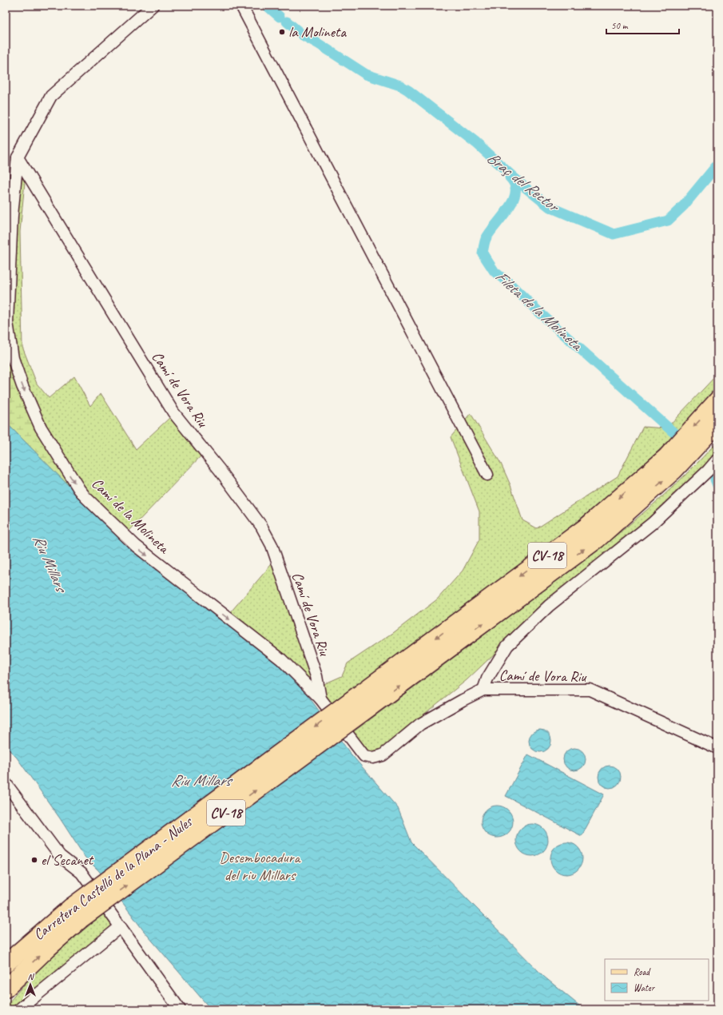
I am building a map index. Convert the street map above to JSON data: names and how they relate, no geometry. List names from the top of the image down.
{
  "streets": {
    "main road": ["CV-18", "Carretera Castelló de la Plana - Nules"],
    "street": ["Camí de Vora Riu", "Camí de la Molineta"]
  },
  "crossings": [
    ["Camí de Vora Riu", "Camí de la Molineta"],
    ["CV-18", "Carretera Castelló de la Plana - Nules"]
  ],
  "one_way": ["Camí de la Molineta"],
  "water": ["Braç del Rector", "Fileta de la Molineta", "Riu Millars"],
  "parks": ["Desembocadura del riu Millars"],
  "places": ["la Molineta", "el Secanet"],
  "legend": ["Road", "Water"],
  "scale_bar": "50 m",
  "north": "top"
}
